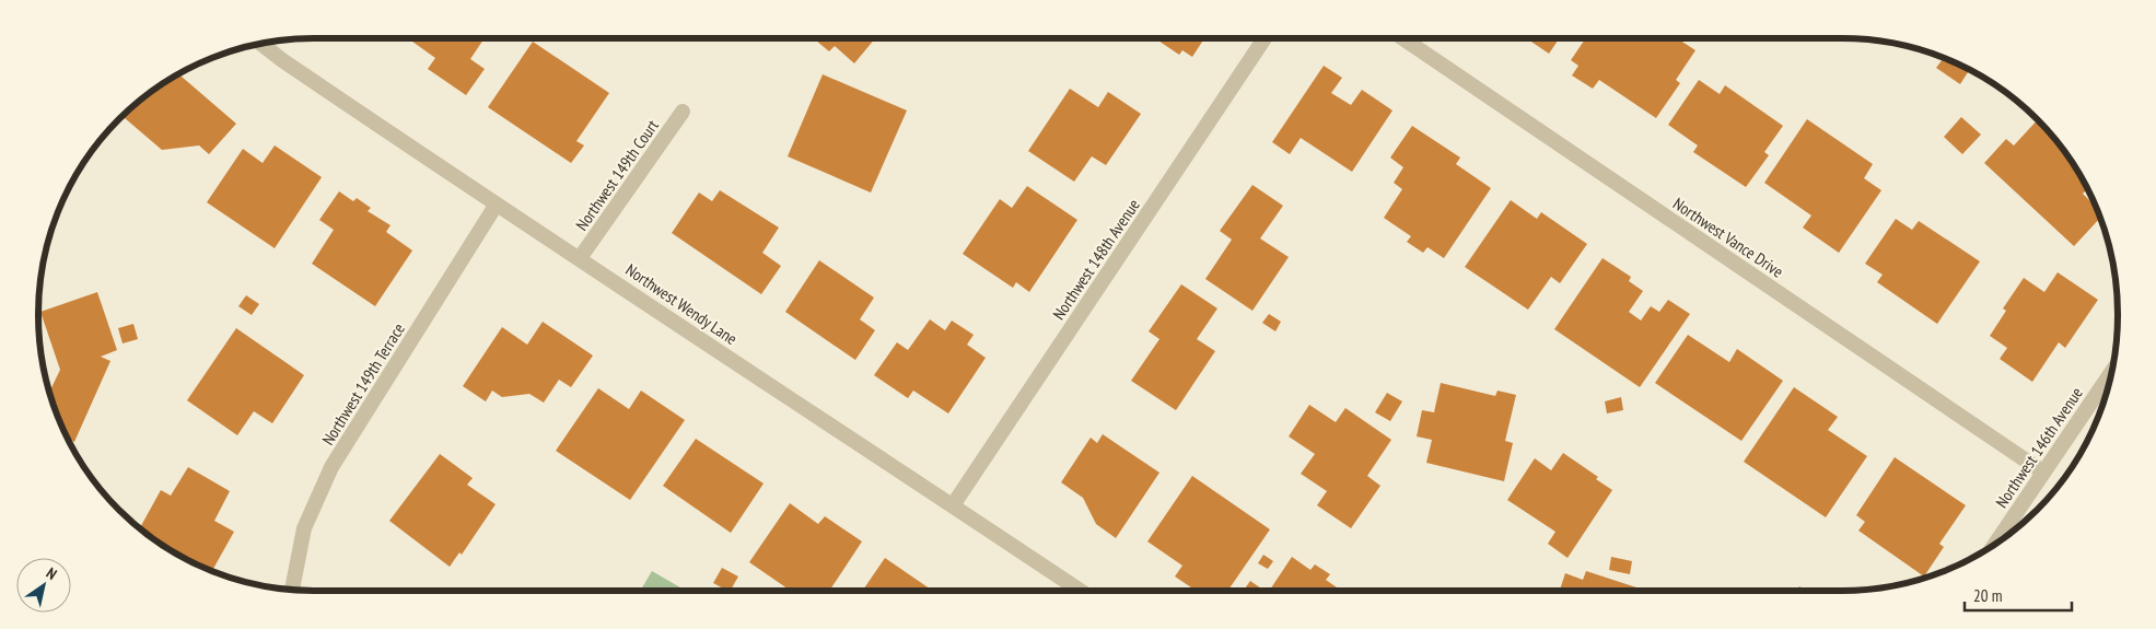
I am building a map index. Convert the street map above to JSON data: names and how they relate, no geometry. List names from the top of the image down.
{
  "streets": {
    "street": [
      "Northwest 149th Court",
      "Northwest Vance Drive",
      "Northwest 148th Avenue",
      "Northwest Wendy Lane",
      "Northwest 149th Terrace",
      "Northwest 146th Avenue"
    ]
  },
  "crossings": [
    ["Northwest 149th Court", "Northwest Wendy Lane"],
    ["Northwest Vance Drive", "Northwest 146th Avenue"],
    ["Northwest 148th Avenue", "Northwest Wendy Lane"],
    ["Northwest Wendy Lane", "Northwest 149th Terrace"]
  ],
  "scale_bar": "20 m",
  "north": "top right"
}
